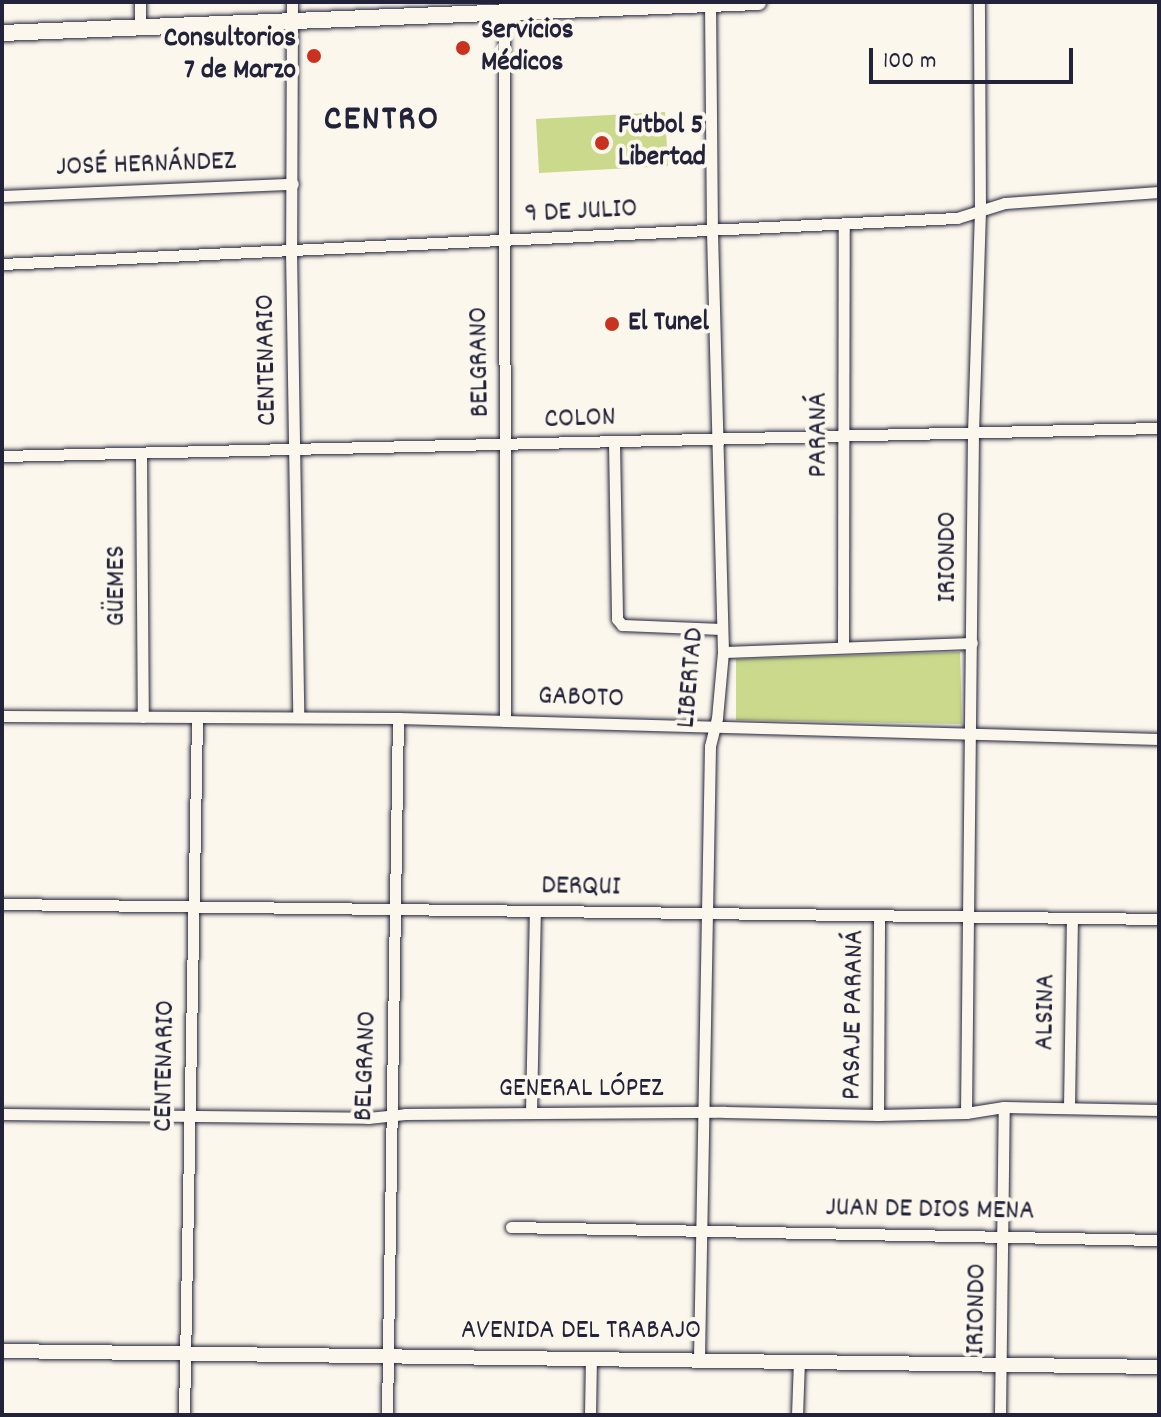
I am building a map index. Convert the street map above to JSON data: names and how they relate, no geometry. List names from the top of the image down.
{
  "streets": {
    "street": [
      "JOSÉ HERNÁNDEZ",
      "9 DE JULIO",
      "CENTENARIO",
      "BELGRANO",
      "COLON",
      "PARANÁ",
      "IRIONDO",
      "GÜEMES",
      "LIBERTAD",
      "GABOTO",
      "DERQUI",
      "ALSINA",
      "PASAJE PARANÁ",
      "GENERAL LÓPEZ",
      "JUAN DE DIOS MENA",
      "AVENIDA DEL TRABAJO"
    ]
  },
  "crossings": [
    ["JOSÉ HERNÁNDEZ", "CENTENARIO"],
    ["9 DE JULIO", "CENTENARIO"],
    ["9 DE JULIO", "BELGRANO"],
    ["9 DE JULIO", "PARANÁ"],
    ["9 DE JULIO", "IRIONDO"],
    ["9 DE JULIO", "LIBERTAD"],
    ["CENTENARIO", "COLON"],
    ["CENTENARIO", "GABOTO"],
    ["CENTENARIO", "DERQUI"],
    ["CENTENARIO", "GENERAL LÓPEZ"],
    ["CENTENARIO", "AVENIDA DEL TRABAJO"],
    ["BELGRANO", "COLON"],
    ["BELGRANO", "GABOTO"],
    ["BELGRANO", "DERQUI"],
    ["BELGRANO", "GENERAL LÓPEZ"],
    ["BELGRANO", "AVENIDA DEL TRABAJO"],
    ["COLON", "PARANÁ"],
    ["COLON", "IRIONDO"],
    ["COLON", "GÜEMES"],
    ["COLON", "LIBERTAD"],
    ["IRIONDO", "GABOTO"],
    ["IRIONDO", "DERQUI"],
    ["IRIONDO", "GENERAL LÓPEZ"],
    ["IRIONDO", "JUAN DE DIOS MENA"],
    ["IRIONDO", "AVENIDA DEL TRABAJO"],
    ["GÜEMES", "GABOTO"],
    ["LIBERTAD", "GABOTO"],
    ["LIBERTAD", "DERQUI"],
    ["LIBERTAD", "GENERAL LÓPEZ"],
    ["LIBERTAD", "JUAN DE DIOS MENA"],
    ["LIBERTAD", "AVENIDA DEL TRABAJO"],
    ["DERQUI", "ALSINA"],
    ["DERQUI", "PASAJE PARANÁ"],
    ["ALSINA", "GENERAL LÓPEZ"],
    ["PASAJE PARANÁ", "GENERAL LÓPEZ"]
  ],
  "districts": ["CENTRO"],
  "places": [
    "Servicios Médicos",
    "Consultorios 7 de Marzo",
    "Futbol 5 Libertad",
    "El Tunel"
  ],
  "scale_bar": "100 m"
}
